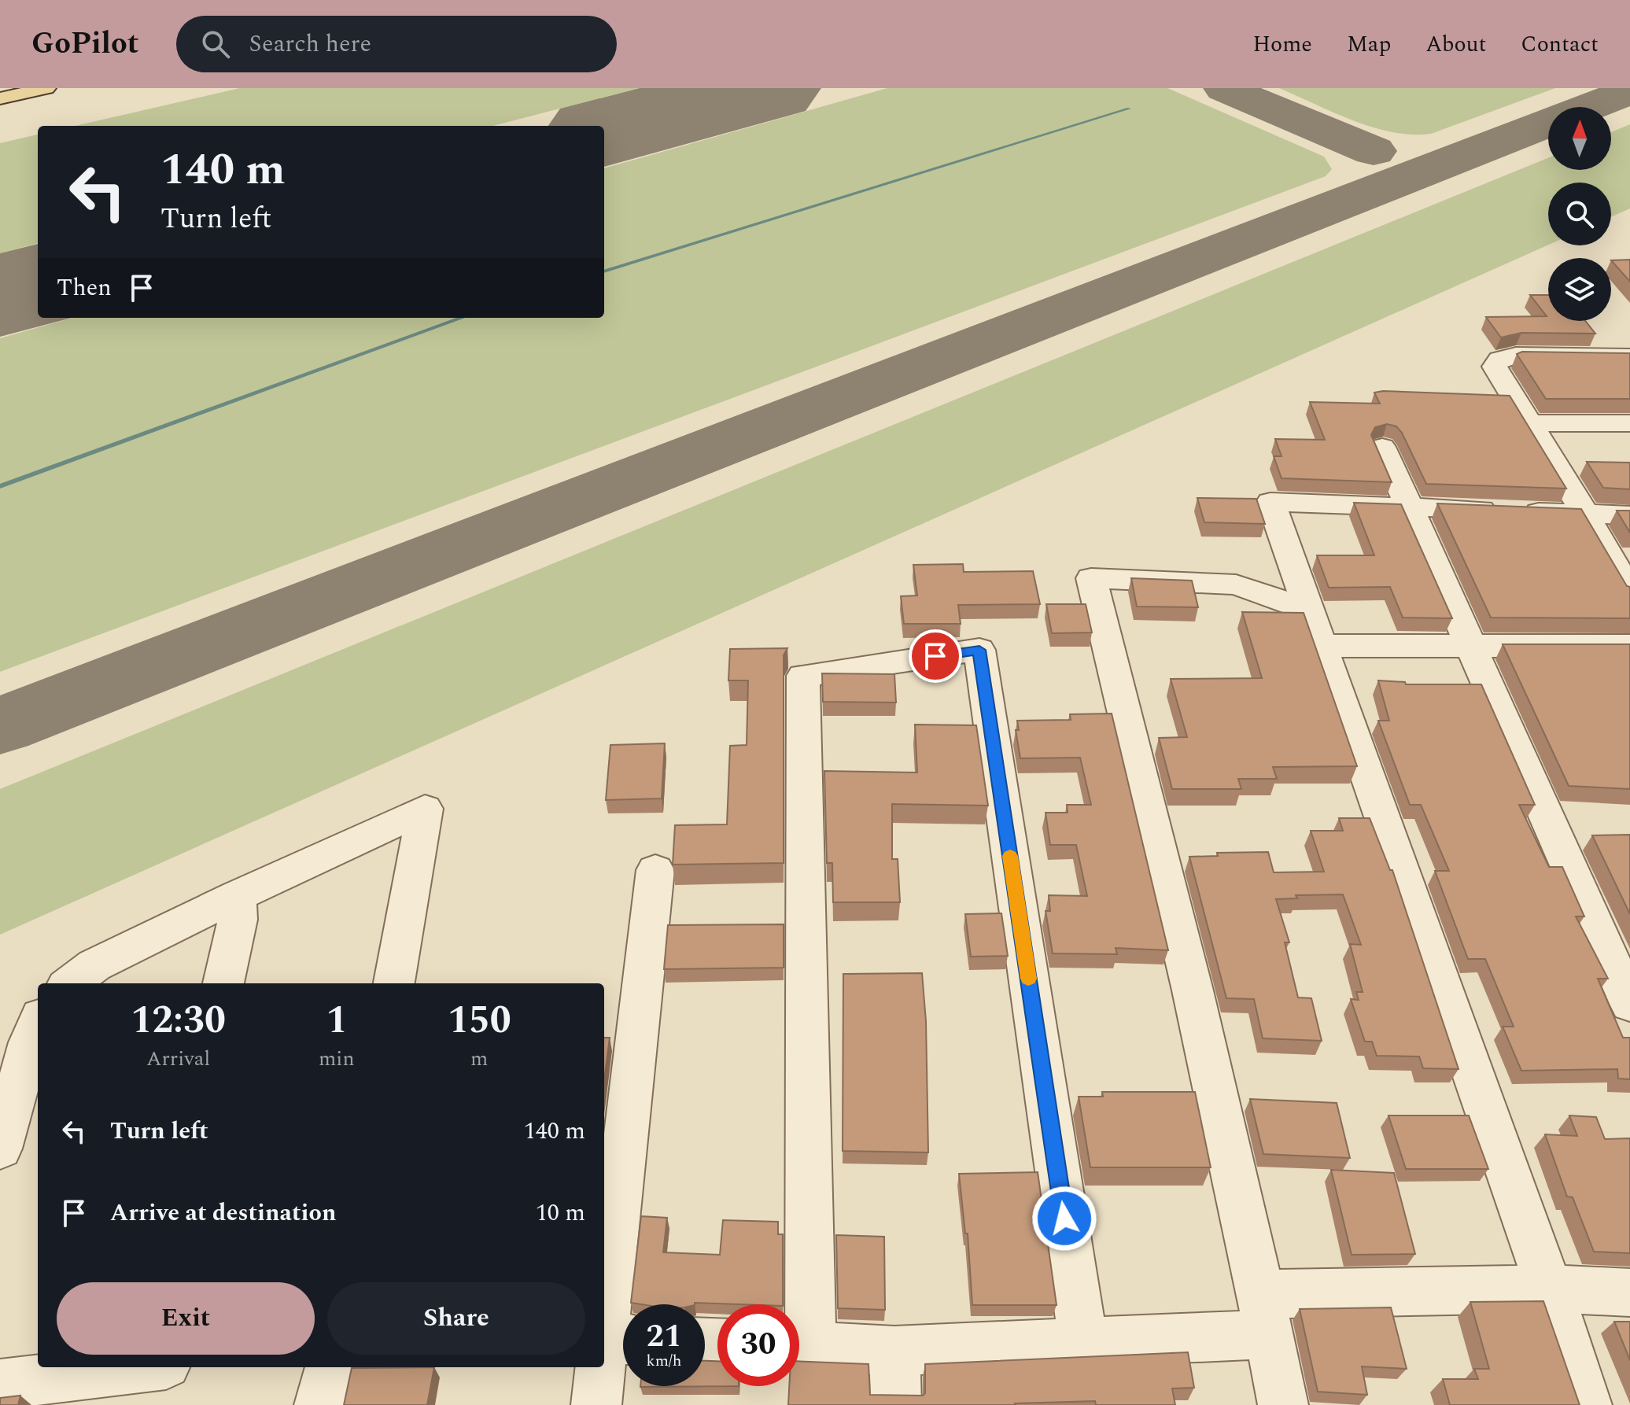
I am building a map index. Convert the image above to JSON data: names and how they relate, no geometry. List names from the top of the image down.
{
  "north": "top",
  "page": {
    "header": "GoPilot",
    "search": "Search here",
    "nav": [
      "Home",
      "Map",
      "About",
      "Contact"
    ],
    "turn": ["140 m", "Turn left"],
    "then": "Then",
    "eta": [
      "12:30",
      "Arrival",
      "1",
      "min",
      "150",
      "m"
    ],
    "list": [
      {
        "name": "Turn left",
        "value": "140 m"
      },
      {
        "name": "Arrive at destination",
        "value": "10 m"
      }
    ],
    "buttons": ["Exit", "Share"],
    "speed": "21 km/h",
    "limit": "30"
  }
}
